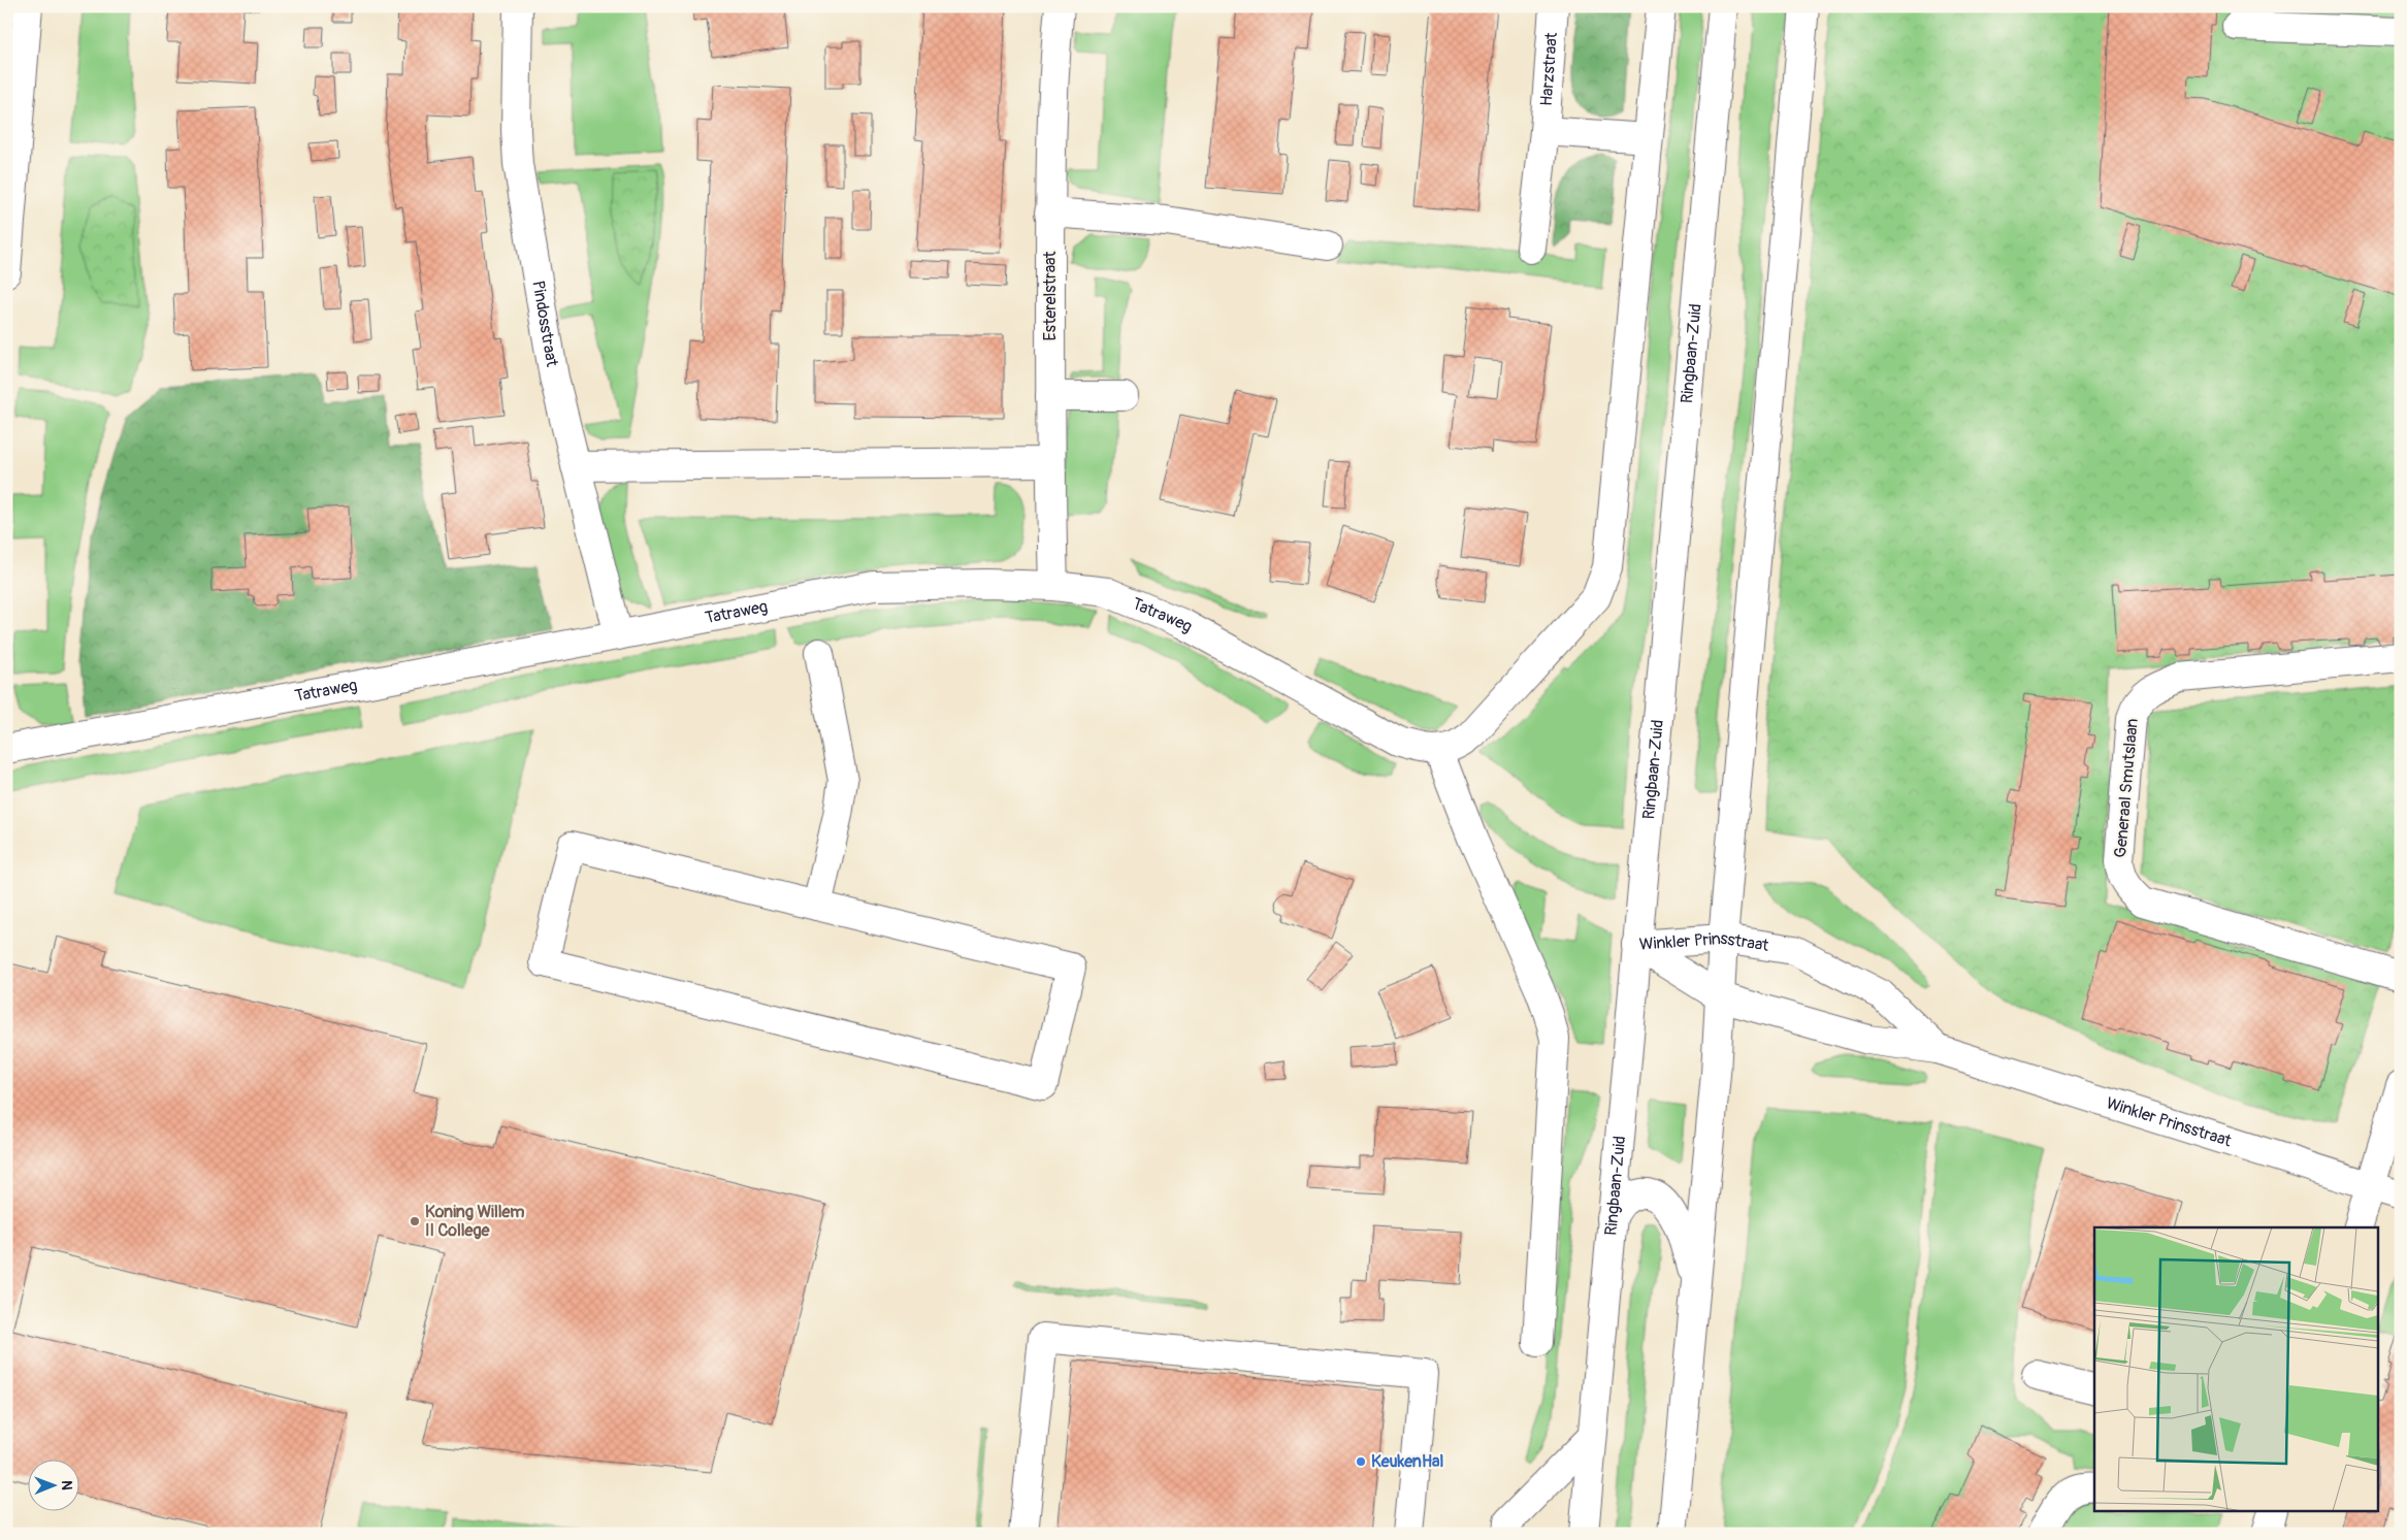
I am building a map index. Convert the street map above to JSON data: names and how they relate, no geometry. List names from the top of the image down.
{
  "streets": {
    "street": [
      "Harzstraat",
      "Esterelstraat",
      "Pindosstraat",
      "Ringbaan-Zuid",
      "Tatraweg",
      "Generaal Smutslaan",
      "Winkler Prinsstraat"
    ]
  },
  "crossings": [
    ["Esterelstraat", "Tatraweg"],
    ["Pindosstraat", "Tatraweg"],
    ["Ringbaan-Zuid", "Winkler Prinsstraat"]
  ],
  "places": ["Koning Willem II College", "KeukenHal"],
  "north": "right"
}
